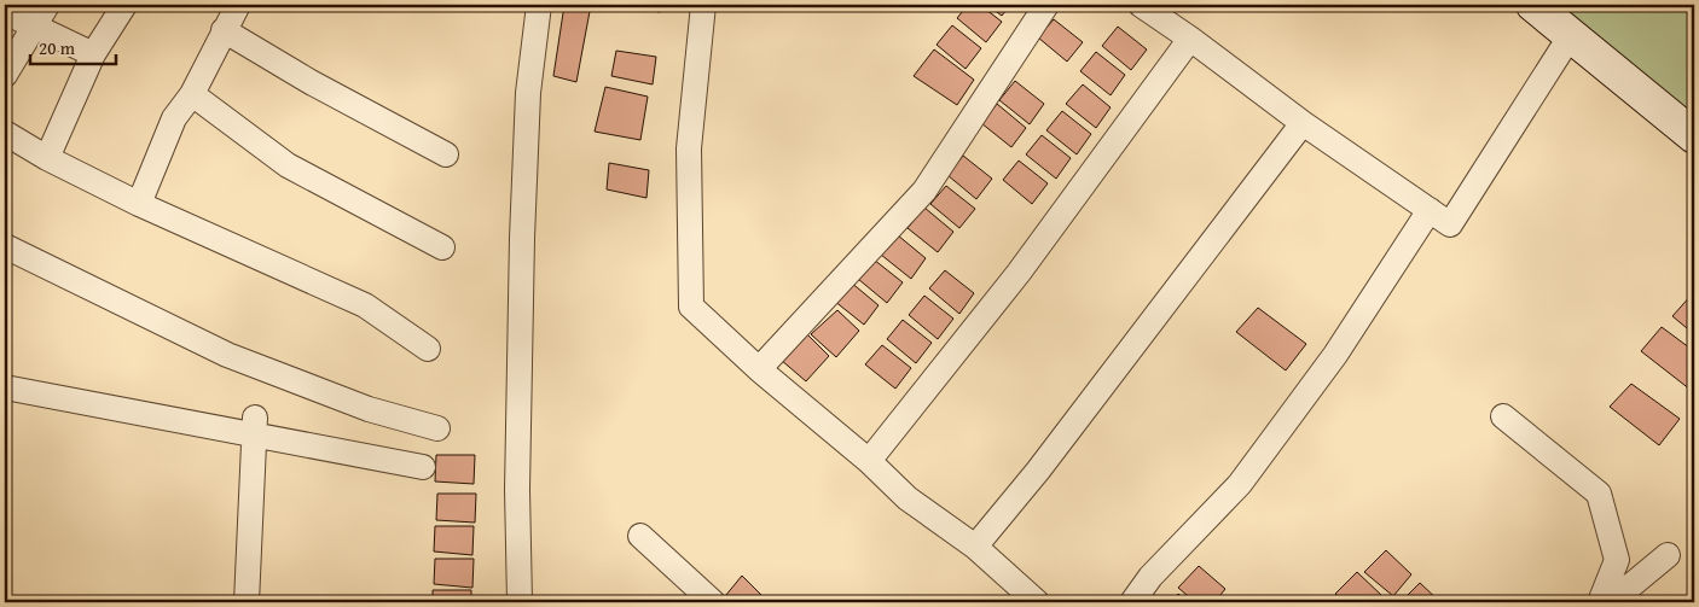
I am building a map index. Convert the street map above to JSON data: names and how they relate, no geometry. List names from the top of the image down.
{
  "scale_bar": "20 m"
}
